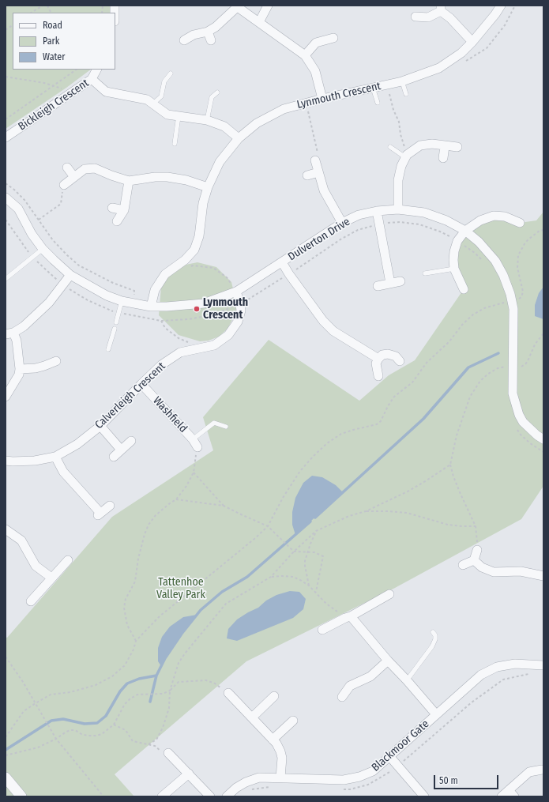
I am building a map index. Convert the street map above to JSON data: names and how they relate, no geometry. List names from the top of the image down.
{
  "streets": {
    "street": [
      "Lynmouth Crescent",
      "Bickleigh Crescent",
      "Dulverton Drive",
      "Calverleigh Crescent",
      "Washfield",
      "Blackmoor Gate"
    ]
  },
  "crossings": [
    ["Lynmouth Crescent", "Dulverton Drive"],
    ["Dulverton Drive", "Calverleigh Crescent"],
    ["Calverleigh Crescent", "Washfield"]
  ],
  "parks": ["Tattenhoe Valley Park"],
  "places": ["Lynmouth Crescent"],
  "legend": ["Road", "Park", "Water"],
  "scale_bar": "50 m"
}
